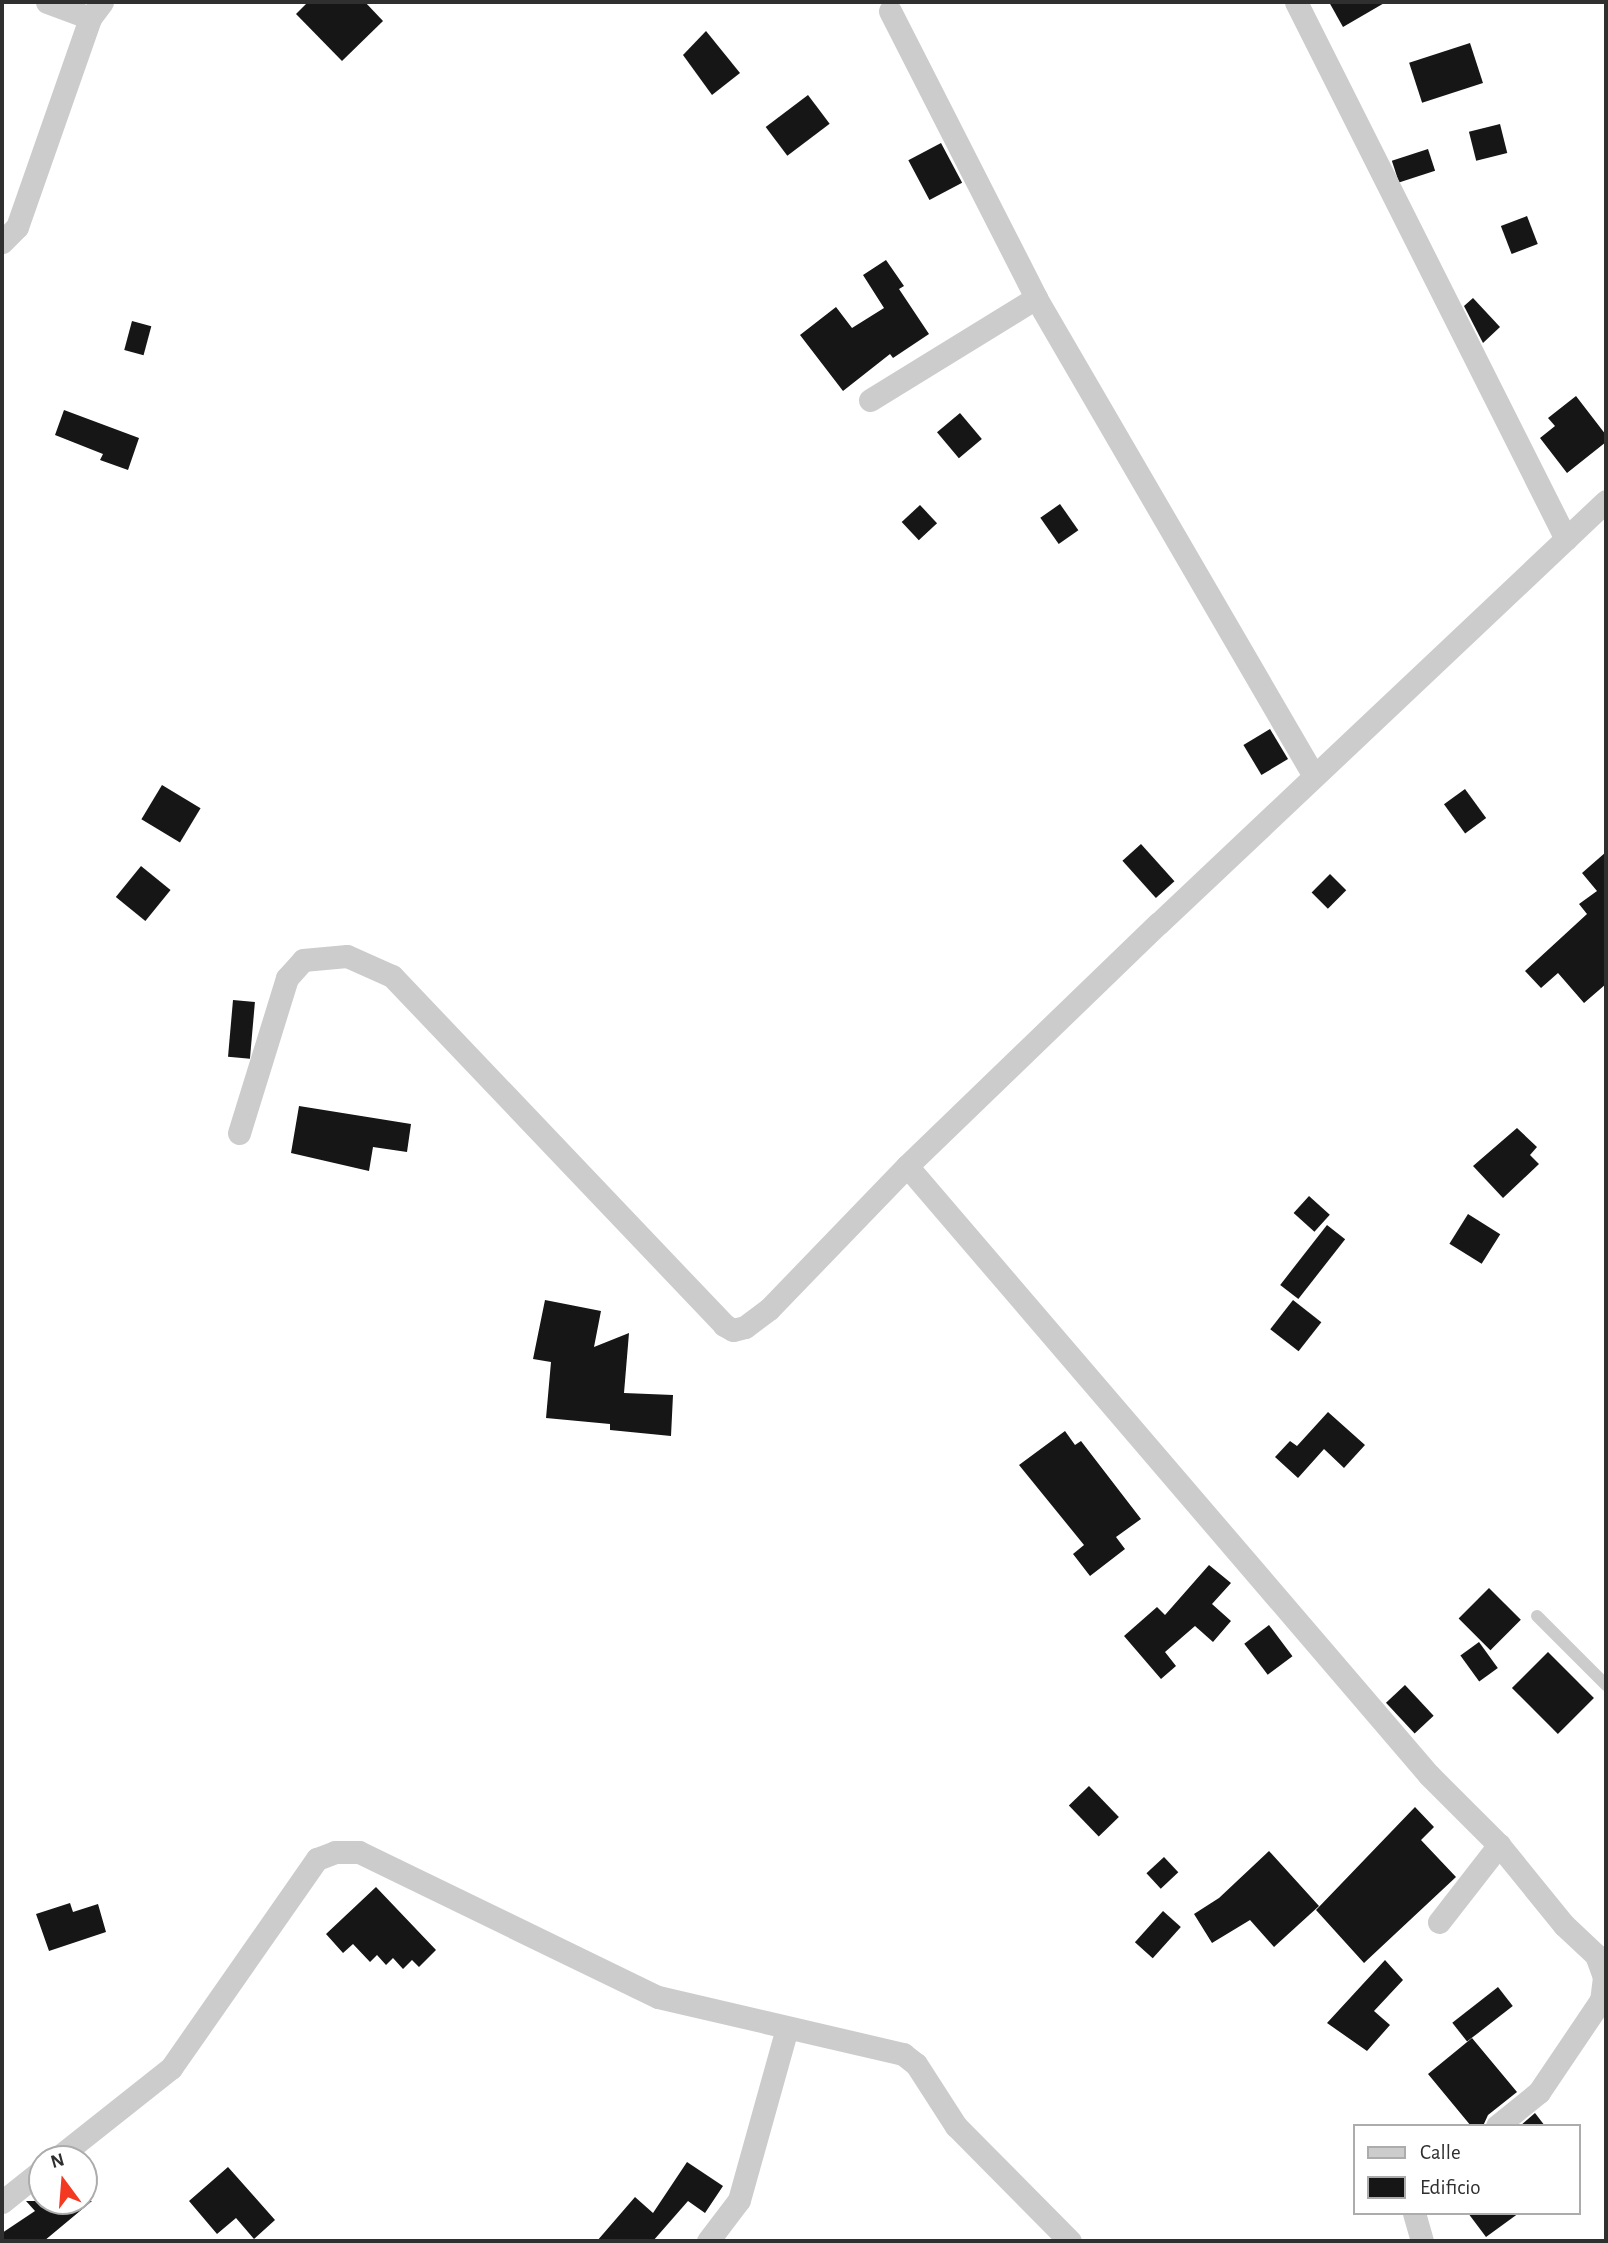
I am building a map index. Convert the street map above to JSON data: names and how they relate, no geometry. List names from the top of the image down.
{
  "legend": ["Calle", "Edificio"],
  "north": "top"
}
